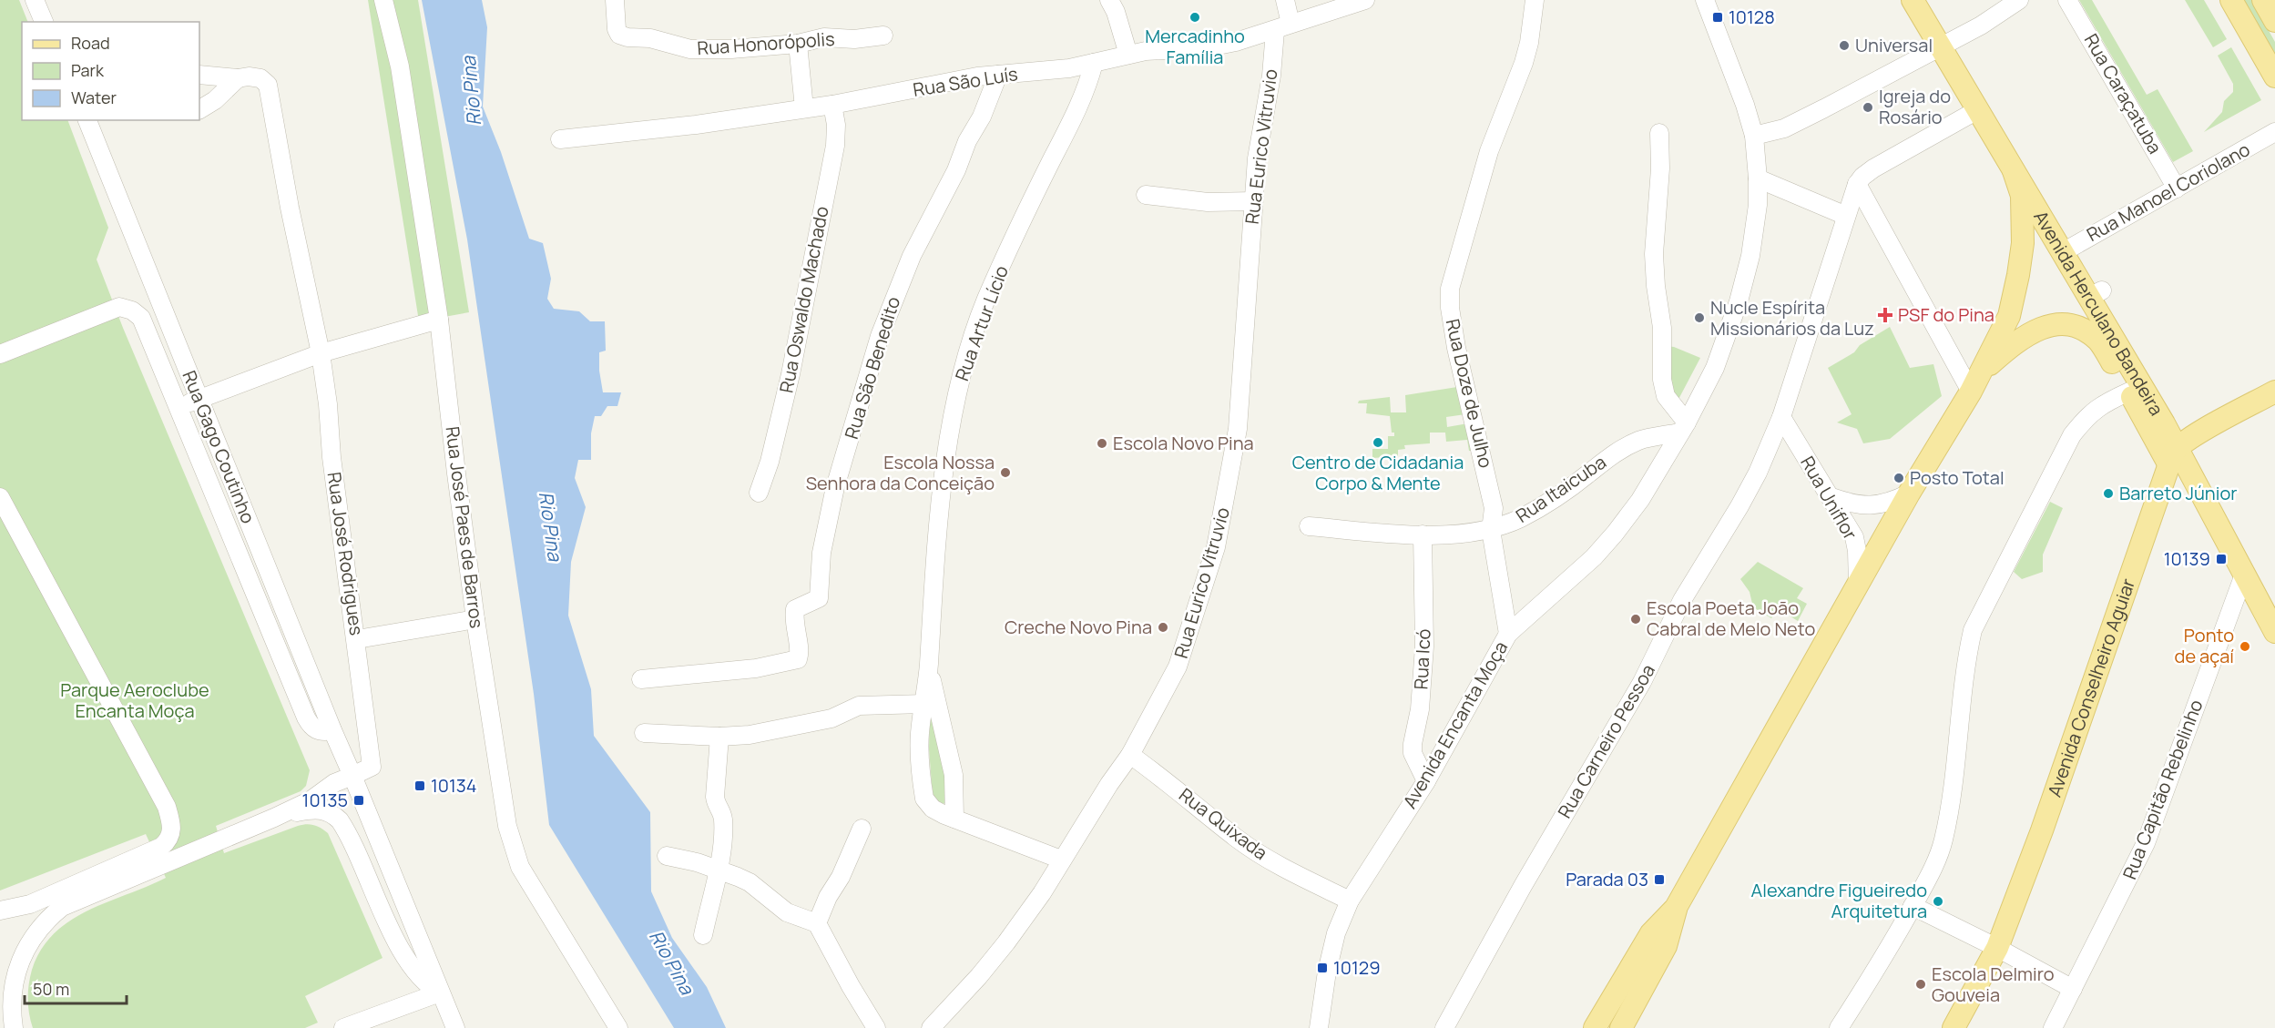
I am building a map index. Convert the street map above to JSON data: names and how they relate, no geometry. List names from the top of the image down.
{
  "streets": {
    "main road": ["Avenida Herculano Bandeira", "Avenida Conselheiro Aguiar"],
    "street": [
      "Rua Honorópolis",
      "Rua São Luís",
      "Rua Caraçatuba",
      "Rua Eurico Vitruvio",
      "Rua Manoel Coriolano",
      "Rua Oswaldo Machado",
      "Rua Artur Lício",
      "Rua São Benedito",
      "Rua Doze de Julho",
      "Rua Gago Coutinho",
      "Rua Itaicuba",
      "Rua Uniflor",
      "Rua José Paes de Barros",
      "Rua José Rodrigues",
      "Rua Icó",
      "Avenida Encanta Moça",
      "Rua Carneiro Pessoa",
      "Rua Capitão Rebelinho",
      "Rua Quixada"
    ]
  },
  "crossings": [
    ["Rua São Luís", "Rua Eurico Vitruvio"],
    ["Rua São Luís", "Rua Oswaldo Machado"],
    ["Rua São Luís", "Rua Artur Lício"],
    ["Rua São Luís", "Rua São Benedito"],
    ["Rua Caraçatuba", "Rua Manoel Coriolano"],
    ["Rua Eurico Vitruvio", "Rua Artur Lício"],
    ["Rua Eurico Vitruvio", "Rua Quixada"],
    ["Rua Manoel Coriolano", "Avenida Herculano Bandeira"],
    ["Avenida Herculano Bandeira", "Avenida Conselheiro Aguiar"],
    ["Avenida Herculano Bandeira", "Rua Carneiro Pessoa"],
    ["Avenida Herculano Bandeira", "Rua Capitão Rebelinho"],
    ["Rua Doze de Julho", "Rua Itaicuba"],
    ["Rua Doze de Julho", "Avenida Encanta Moça"],
    ["Rua Gago Coutinho", "Rua José Rodrigues"],
    ["Rua Itaicuba", "Rua Icó"],
    ["Rua Itaicuba", "Avenida Encanta Moça"],
    ["Rua Uniflor", "Rua Carneiro Pessoa"],
    ["Rua Icó", "Avenida Encanta Moça"],
    ["Avenida Encanta Moça", "Rua Quixada"]
  ],
  "water": ["Rio Pina"],
  "parks": ["Parque Aeroclube Encanta Moça"],
  "places": {
    "other": [
      "Mercadinho Família",
      "Universal",
      "Igreja do Rosário",
      "Nucle Espírita Missionários da Luz",
      "Centro de Cidadania Corpo & Mente",
      "Escola Novo Pina",
      "Escola Nossa Senhora da Conceição",
      "Posto Total",
      "Barreto Júnior",
      "Escola Poeta João Cabral de Melo Neto",
      "Creche Novo Pina",
      "Ponto de açaí",
      "Alexandre Figueiredo Arquitetura",
      "Escola Delmiro Gouveia"
    ],
    "transit": [
      "10128",
      "10139",
      "10134",
      "10135",
      "Parada 03",
      "10129"
    ],
    "health": ["PSF do Pina"]
  },
  "legend": ["Road", "Park", "Water"],
  "scale_bar": "50 m"
}
